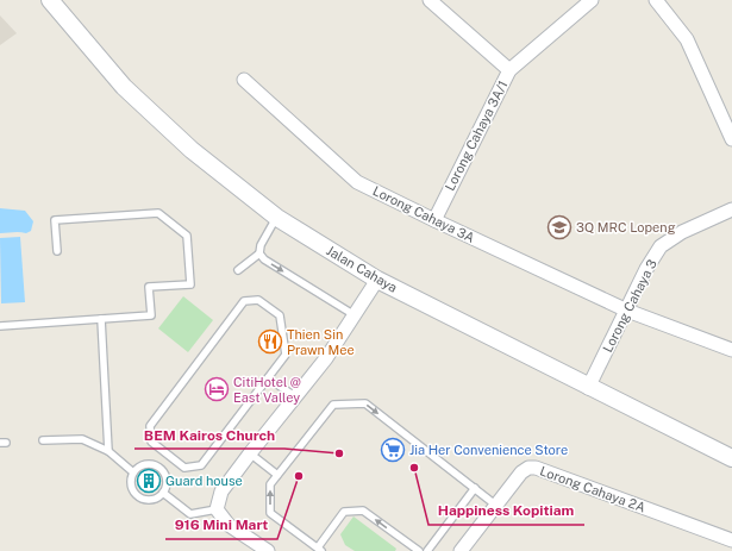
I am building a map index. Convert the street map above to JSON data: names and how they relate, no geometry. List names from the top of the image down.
{
  "streets": {
    "street": [
      "Lorong Cahaya 3A/1",
      "Lorong Cahaya 3A",
      "Jalan Cahaya",
      "Lorong Cahaya 3",
      "Lorong Cahaya 2A"
    ]
  },
  "crossings": [
    ["Lorong Cahaya 3A/1", "Lorong Cahaya 3A"],
    ["Lorong Cahaya 3A", "Lorong Cahaya 3"],
    ["Jalan Cahaya", "Lorong Cahaya 3"]
  ],
  "places": {
    "school or university": ["3Q MRC Lopeng"],
    "restaurant": ["Thien Sin Prawn Mee"],
    "hotel": ["CitiHotel @ East Valley"],
    "supermarket": ["Jia Her Convenience Store"],
    "other": ["BEM Kairos Church", "Happiness Kopitiam", "916 Mini Mart"],
    "building": ["Guard house"]
  }
}
